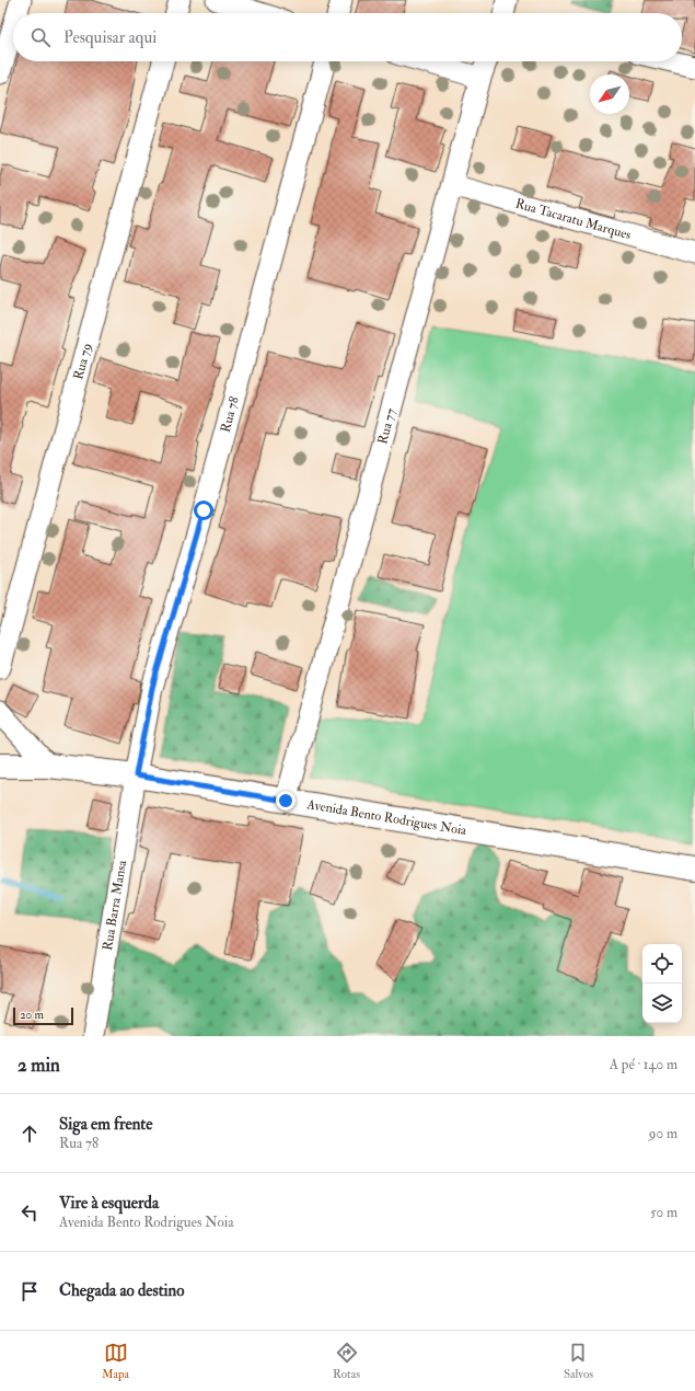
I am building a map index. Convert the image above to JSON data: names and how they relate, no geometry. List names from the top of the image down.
{
  "streets": {
    "street": [
      "Rua Tacaratu Marques",
      "Rua 79",
      "Rua 78",
      "Rua 77",
      "Avenida Bento Rodrigues Noia",
      "Rua Barra Mansa"
    ]
  },
  "crossings": [
    ["Rua Tacaratu Marques", "Rua 77"],
    ["Rua 78", "Avenida Bento Rodrigues Noia"],
    ["Rua 78", "Rua Barra Mansa"],
    ["Rua 77", "Avenida Bento Rodrigues Noia"],
    ["Avenida Bento Rodrigues Noia", "Rua Barra Mansa"]
  ],
  "scale_bar": "20 m",
  "north": "bottom left",
  "page": {
    "search": "Pesquisar aqui",
    "scale": "20 m",
    "heading": ["2 min", "A pé · 140 m"],
    "list": [
      ["Siga em frente", "Rua 78", "90 m"],
      ["Vire à esquerda", "Avenida Bento Rodrigues Noia", "50 m"],
      "Chegada ao destino"
    ],
    "nav": ["Mapa", "Rotas", "Salvos"]
  }
}
